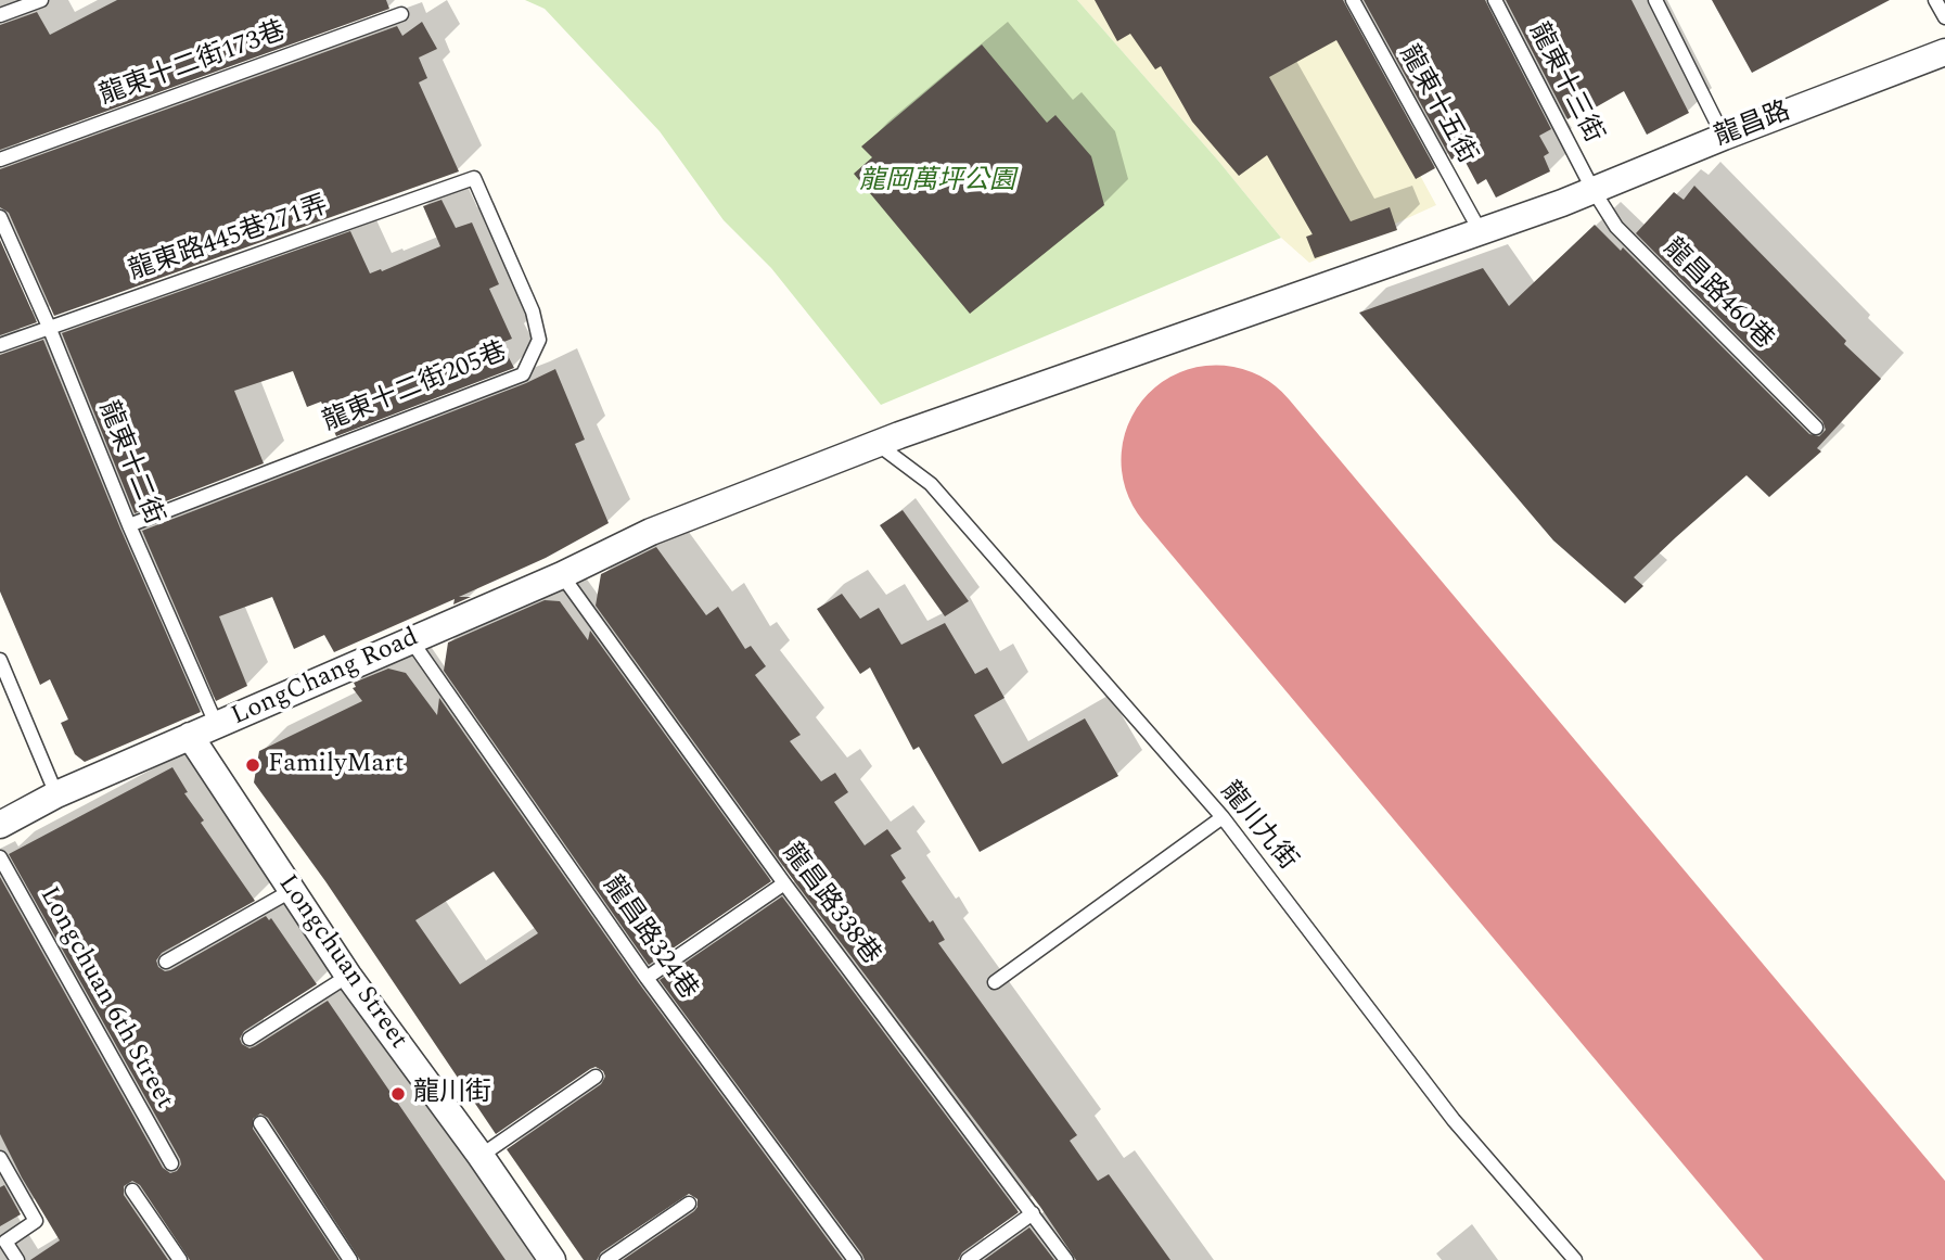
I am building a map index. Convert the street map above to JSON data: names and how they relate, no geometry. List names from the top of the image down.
{
  "streets": {
    "street": ["龍昌路", "LongChang Road", "Longchuan Street"],
    "lane": [
      "龍東十二街173巷",
      "龍東十三街",
      "龍東十五街",
      "龍東路445巷271弄",
      "龍昌路460巷",
      "龍東十二街205巷",
      "龍東十二街",
      "龍川九街",
      "龍昌路338巷",
      "龍昌路324巷",
      "Longchuan 6th Street"
    ]
  },
  "crossings": [
    ["龍東十三街", "龍昌路"],
    ["龍東十三街", "龍昌路460巷"],
    ["龍東十五街", "龍昌路"],
    ["龍昌路", "龍昌路460巷"],
    ["龍昌路", "LongChang Road"],
    ["龍昌路", "龍川九街"],
    ["龍東路445巷271弄", "龍東十二街205巷"],
    ["龍東路445巷271弄", "龍東十二街"],
    ["龍東十二街205巷", "龍東十二街"],
    ["龍東十二街", "LongChang Road"],
    ["LongChang Road", "龍川九街"],
    ["LongChang Road", "龍昌路338巷"],
    ["LongChang Road", "龍昌路324巷"],
    ["LongChang Road", "Longchuan Street"]
  ],
  "parks": ["龍岡萬坪公園"],
  "places": ["FamilyMart", "龍川街"]
}
